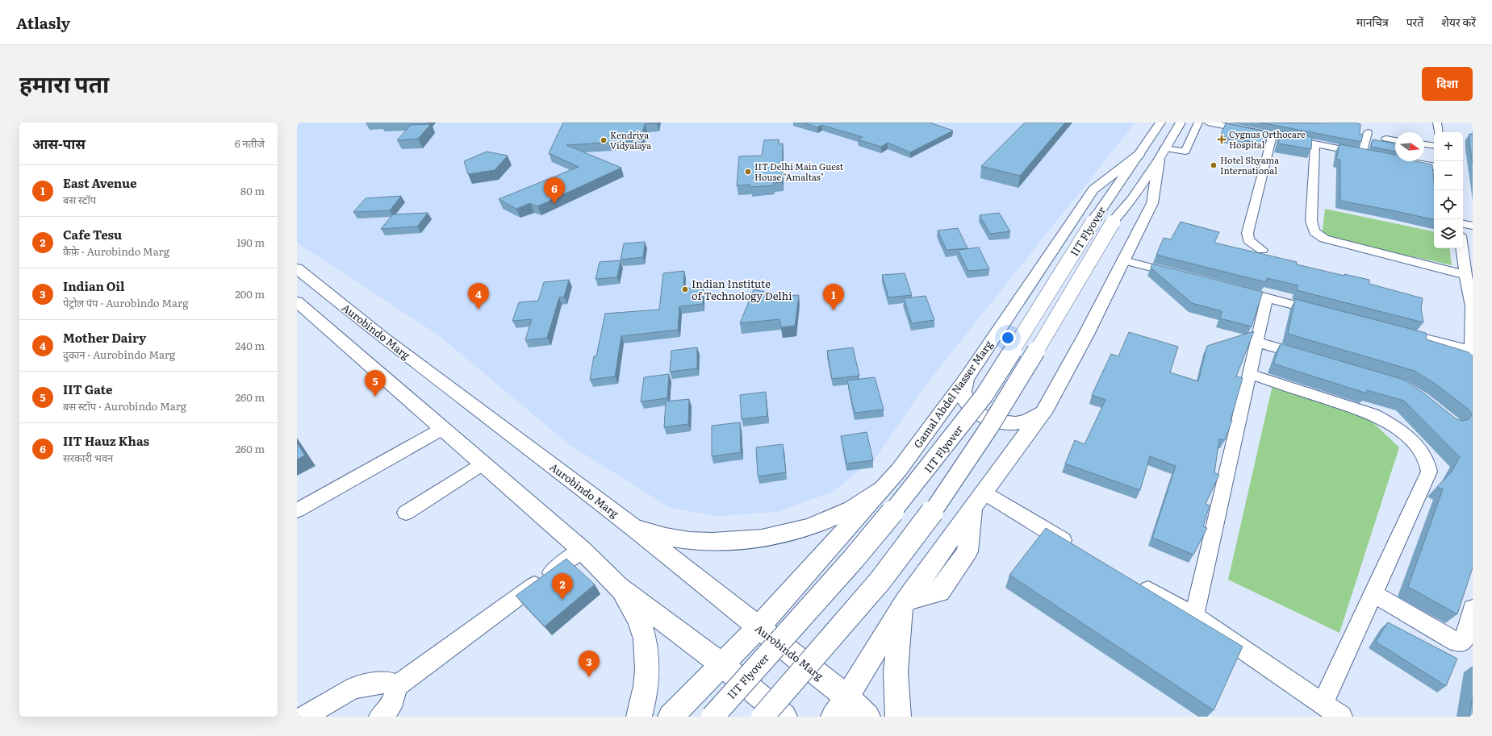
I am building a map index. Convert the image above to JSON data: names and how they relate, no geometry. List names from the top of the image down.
{
  "streets": {
    "main road": ["IIT Flyover", "Aurobindo Marg", "Gamal Abdel Nasser Marg"]
  },
  "crossings": [
    ["IIT Flyover", "Gamal Abdel Nasser Marg"],
    ["Aurobindo Marg", "Gamal Abdel Nasser Marg"]
  ],
  "places": {
    "health": ["Cygnus Orthocare Hospital"],
    "other": [
      "Kendriya Vidyalaya",
      "Hotel Shyama International",
      "IIT Delhi Main Guest House \"Amaltas\"",
      "Indian Institute of Technology Delhi"
    ]
  },
  "north": "right",
  "page": {
    "header": "Atlasly",
    "nav": ["मानचित्र", "परतें", "शेयर करें"],
    "title": "हमारा पता",
    "buttons": "दिशा",
    "heading": ["आस-पास", "6 नतीजे"],
    "map_buttons": ["+", "−"],
    "list": [
      {
        "mark": "1",
        "name": "East Avenue",
        "note": "बस स्टॉप",
        "value": "80 m"
      },
      {
        "mark": "2",
        "name": "Cafe Tesu",
        "note": "कैफ़े · Aurobindo Marg",
        "value": "190 m"
      },
      {
        "mark": "3",
        "name": "Indian Oil",
        "note": "पेट्रोल पंप · Aurobindo Marg",
        "value": "200 m"
      },
      {
        "mark": "4",
        "name": "Mother Dairy",
        "note": "दुकान · Aurobindo Marg",
        "value": "240 m"
      },
      {
        "mark": "5",
        "name": "IIT Gate",
        "note": "बस स्टॉप · Aurobindo Marg",
        "value": "260 m"
      },
      {
        "mark": "6",
        "name": "IIT Hauz Khas",
        "note": "सरकारी भवन",
        "value": "260 m"
      }
    ],
    "pins": [
      "6",
      "4",
      "1",
      "5",
      "2",
      "3"
    ]
  }
}
